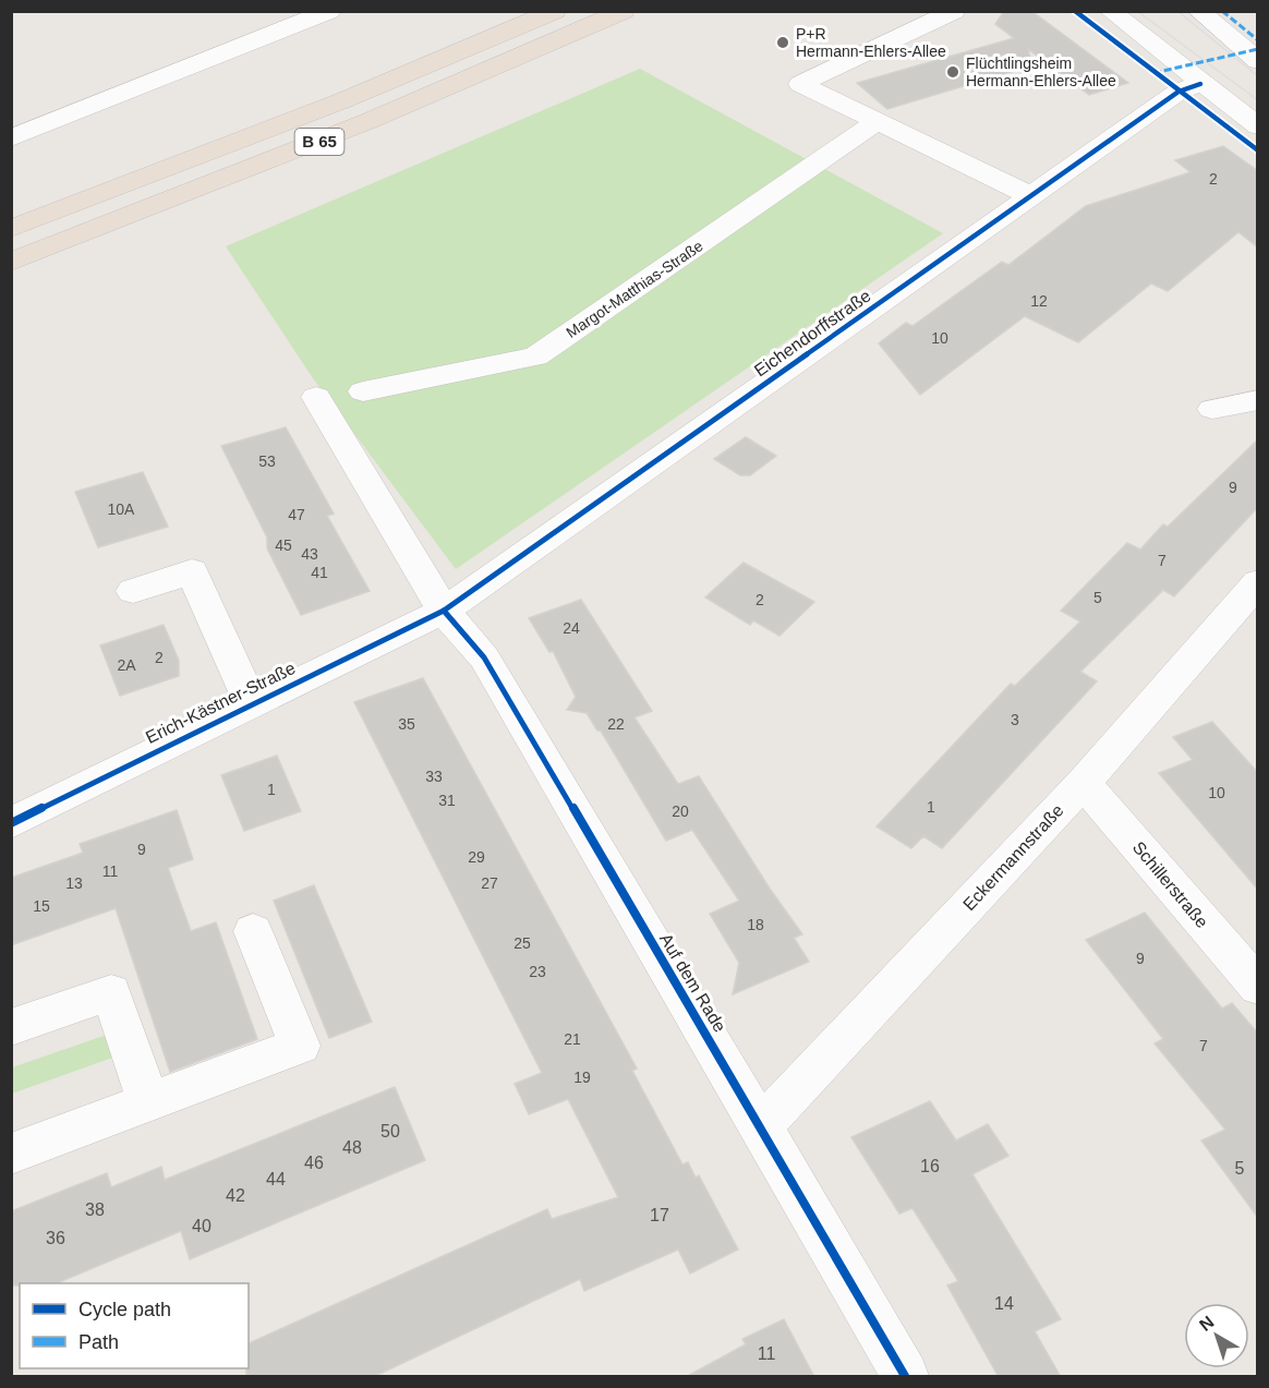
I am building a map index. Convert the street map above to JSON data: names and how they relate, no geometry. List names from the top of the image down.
{
  "streets": {
    "highway": ["B 65"],
    "street": [
      "Margot-Matthias-Straße",
      "Eichendorffstraße",
      "Erich-Kästner-Straße",
      "Eckermannstraße",
      "Schillerstraße",
      "Auf dem Rade"
    ]
  },
  "crossings": [
    ["Eichendorffstraße", "Erich-Kästner-Straße"],
    ["Eichendorffstraße", "Auf dem Rade"],
    ["Erich-Kästner-Straße", "Auf dem Rade"],
    ["Eckermannstraße", "Schillerstraße"],
    ["Eckermannstraße", "Auf dem Rade"]
  ],
  "places": ["P+R Hermann-Ehlers-Allee", "Flüchtlingsheim Hermann-Ehlers-Allee"],
  "house_numbers": [
    "2",
    "12",
    "10",
    "53",
    "9",
    "10A",
    "47",
    "45",
    "43",
    "7",
    "41",
    "5",
    "2",
    "24",
    "2",
    "2A",
    "3",
    "35",
    "22",
    "33",
    "1",
    "10",
    "31",
    "1",
    "20",
    "9",
    "29",
    "11",
    "13",
    "27",
    "15",
    "18",
    "25",
    "9",
    "23",
    "21",
    "7",
    "19",
    "50",
    "48",
    "46",
    "16",
    "5",
    "44",
    "42",
    "38",
    "17",
    "40",
    "36",
    "14",
    "11"
  ],
  "legend": ["Cycle path", "Path"],
  "north": "top left"
}
